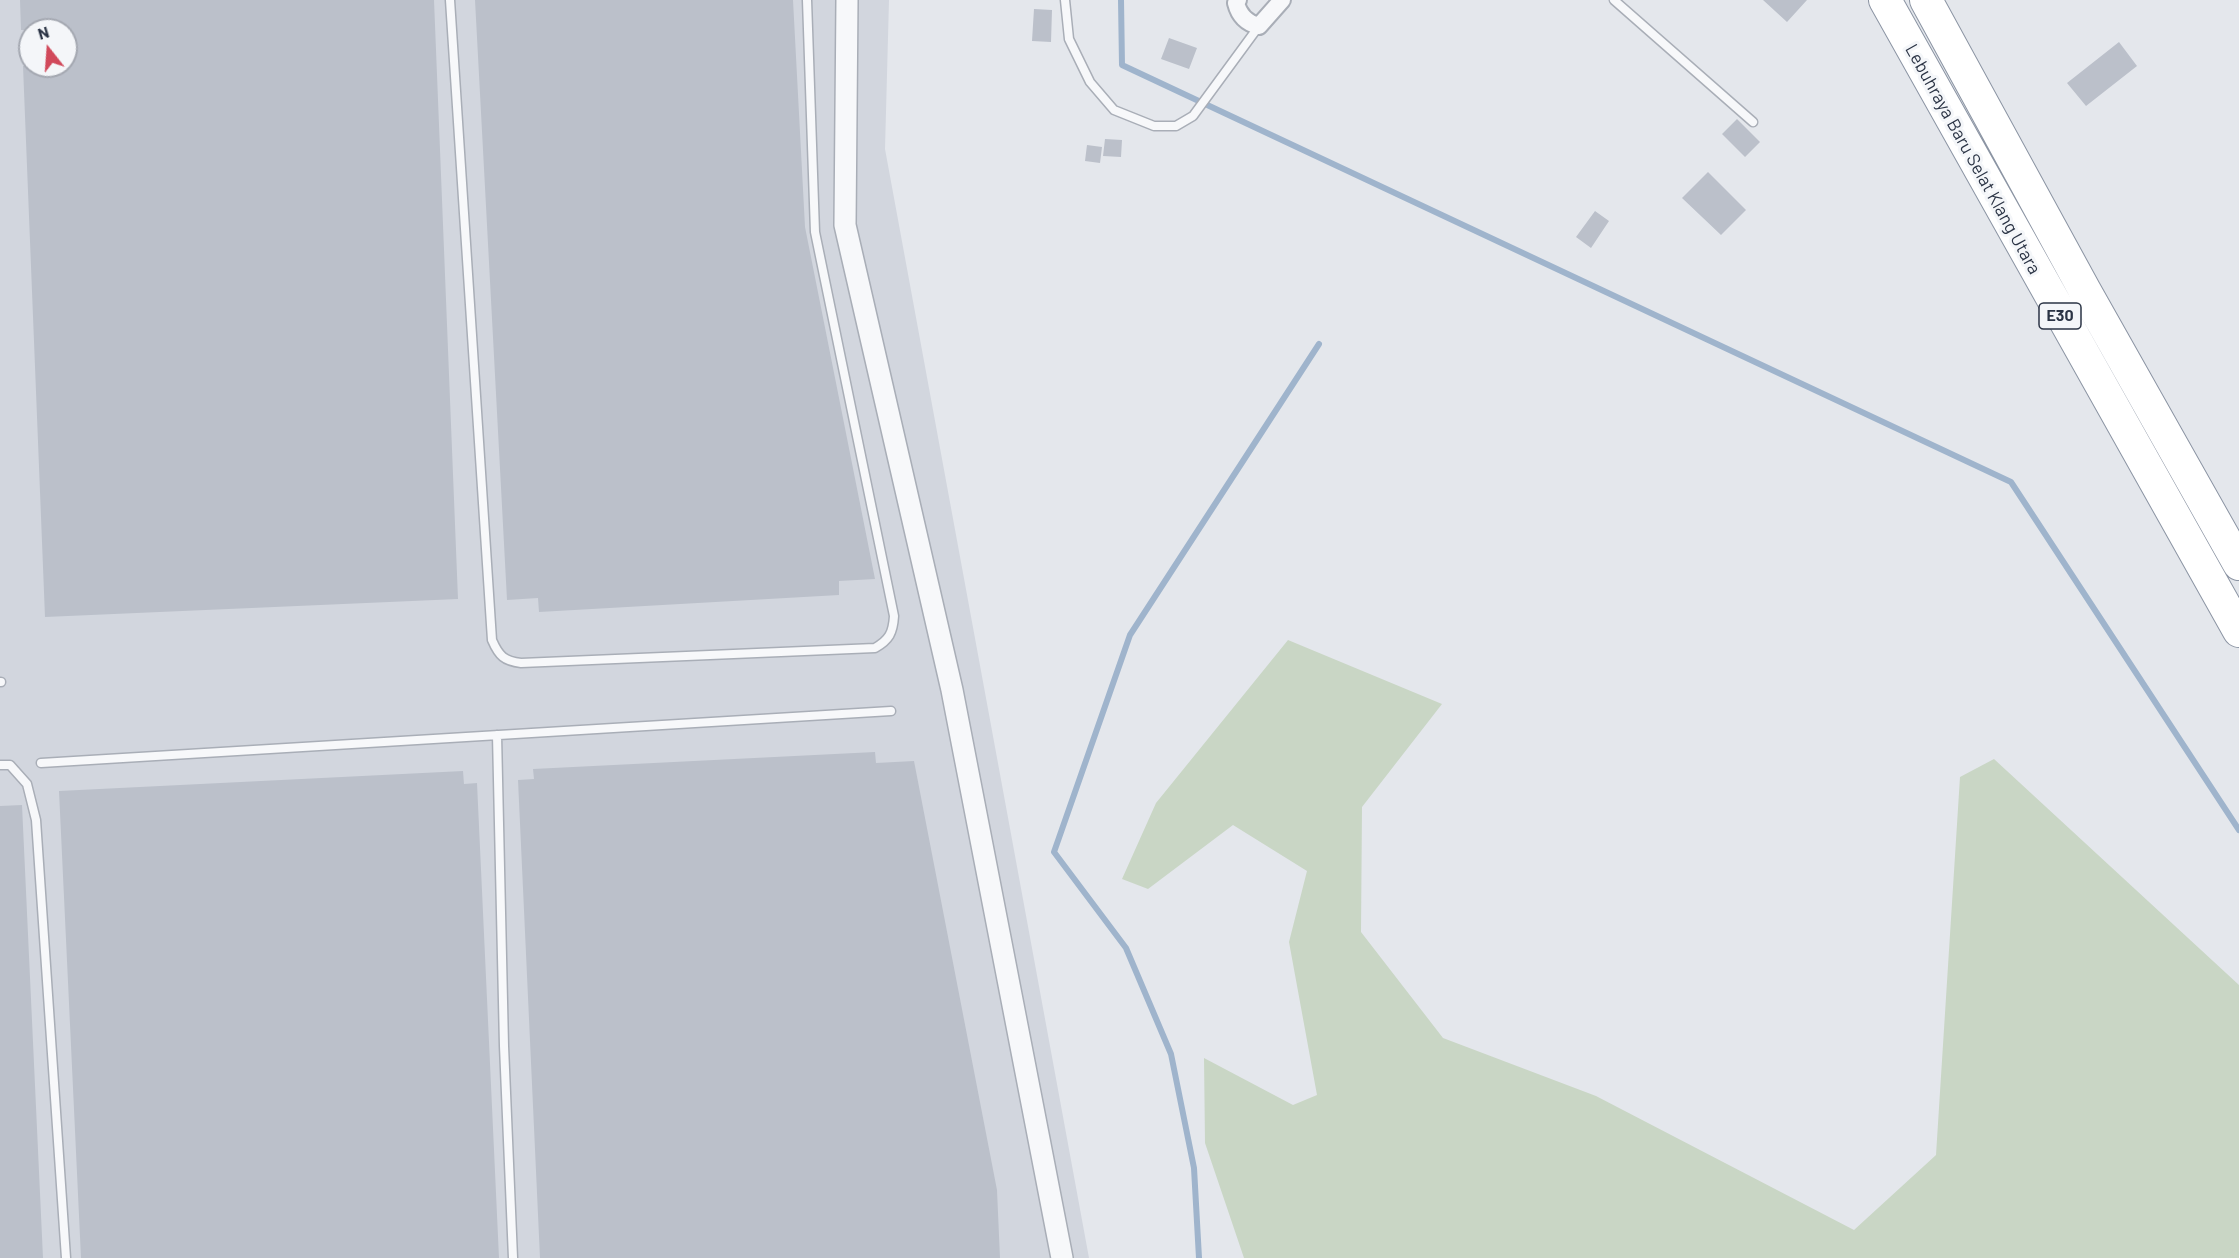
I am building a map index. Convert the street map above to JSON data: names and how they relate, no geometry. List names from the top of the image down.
{
  "streets": {
    "highway": ["Lebuhraya Baru Selat Klang Utara", "E30"]
  },
  "north": "top"
}
